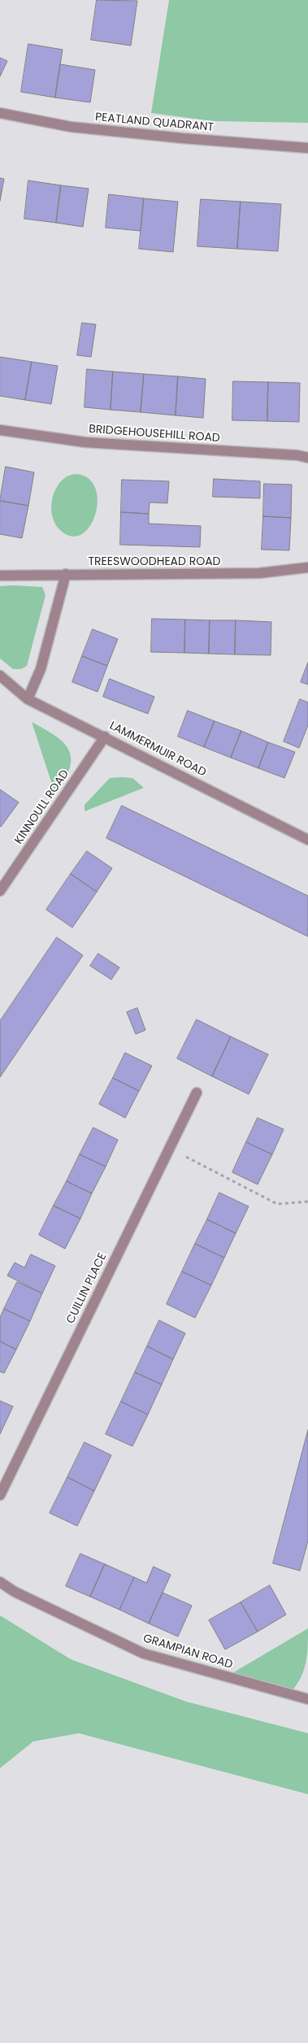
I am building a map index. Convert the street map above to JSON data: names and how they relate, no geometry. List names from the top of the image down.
{
  "streets": {
    "street": [
      "PEATLAND QUADRANT",
      "BRIDGEHOUSEHILL ROAD",
      "TREESWOODHEAD ROAD",
      "LAMMERMUIR ROAD",
      "KINNOULL ROAD",
      "CUILLIN PLACE",
      "GRAMPIAN ROAD"
    ]
  },
  "crossings": [
    ["LAMMERMUIR ROAD", "KINNOULL ROAD"]
  ]
}
